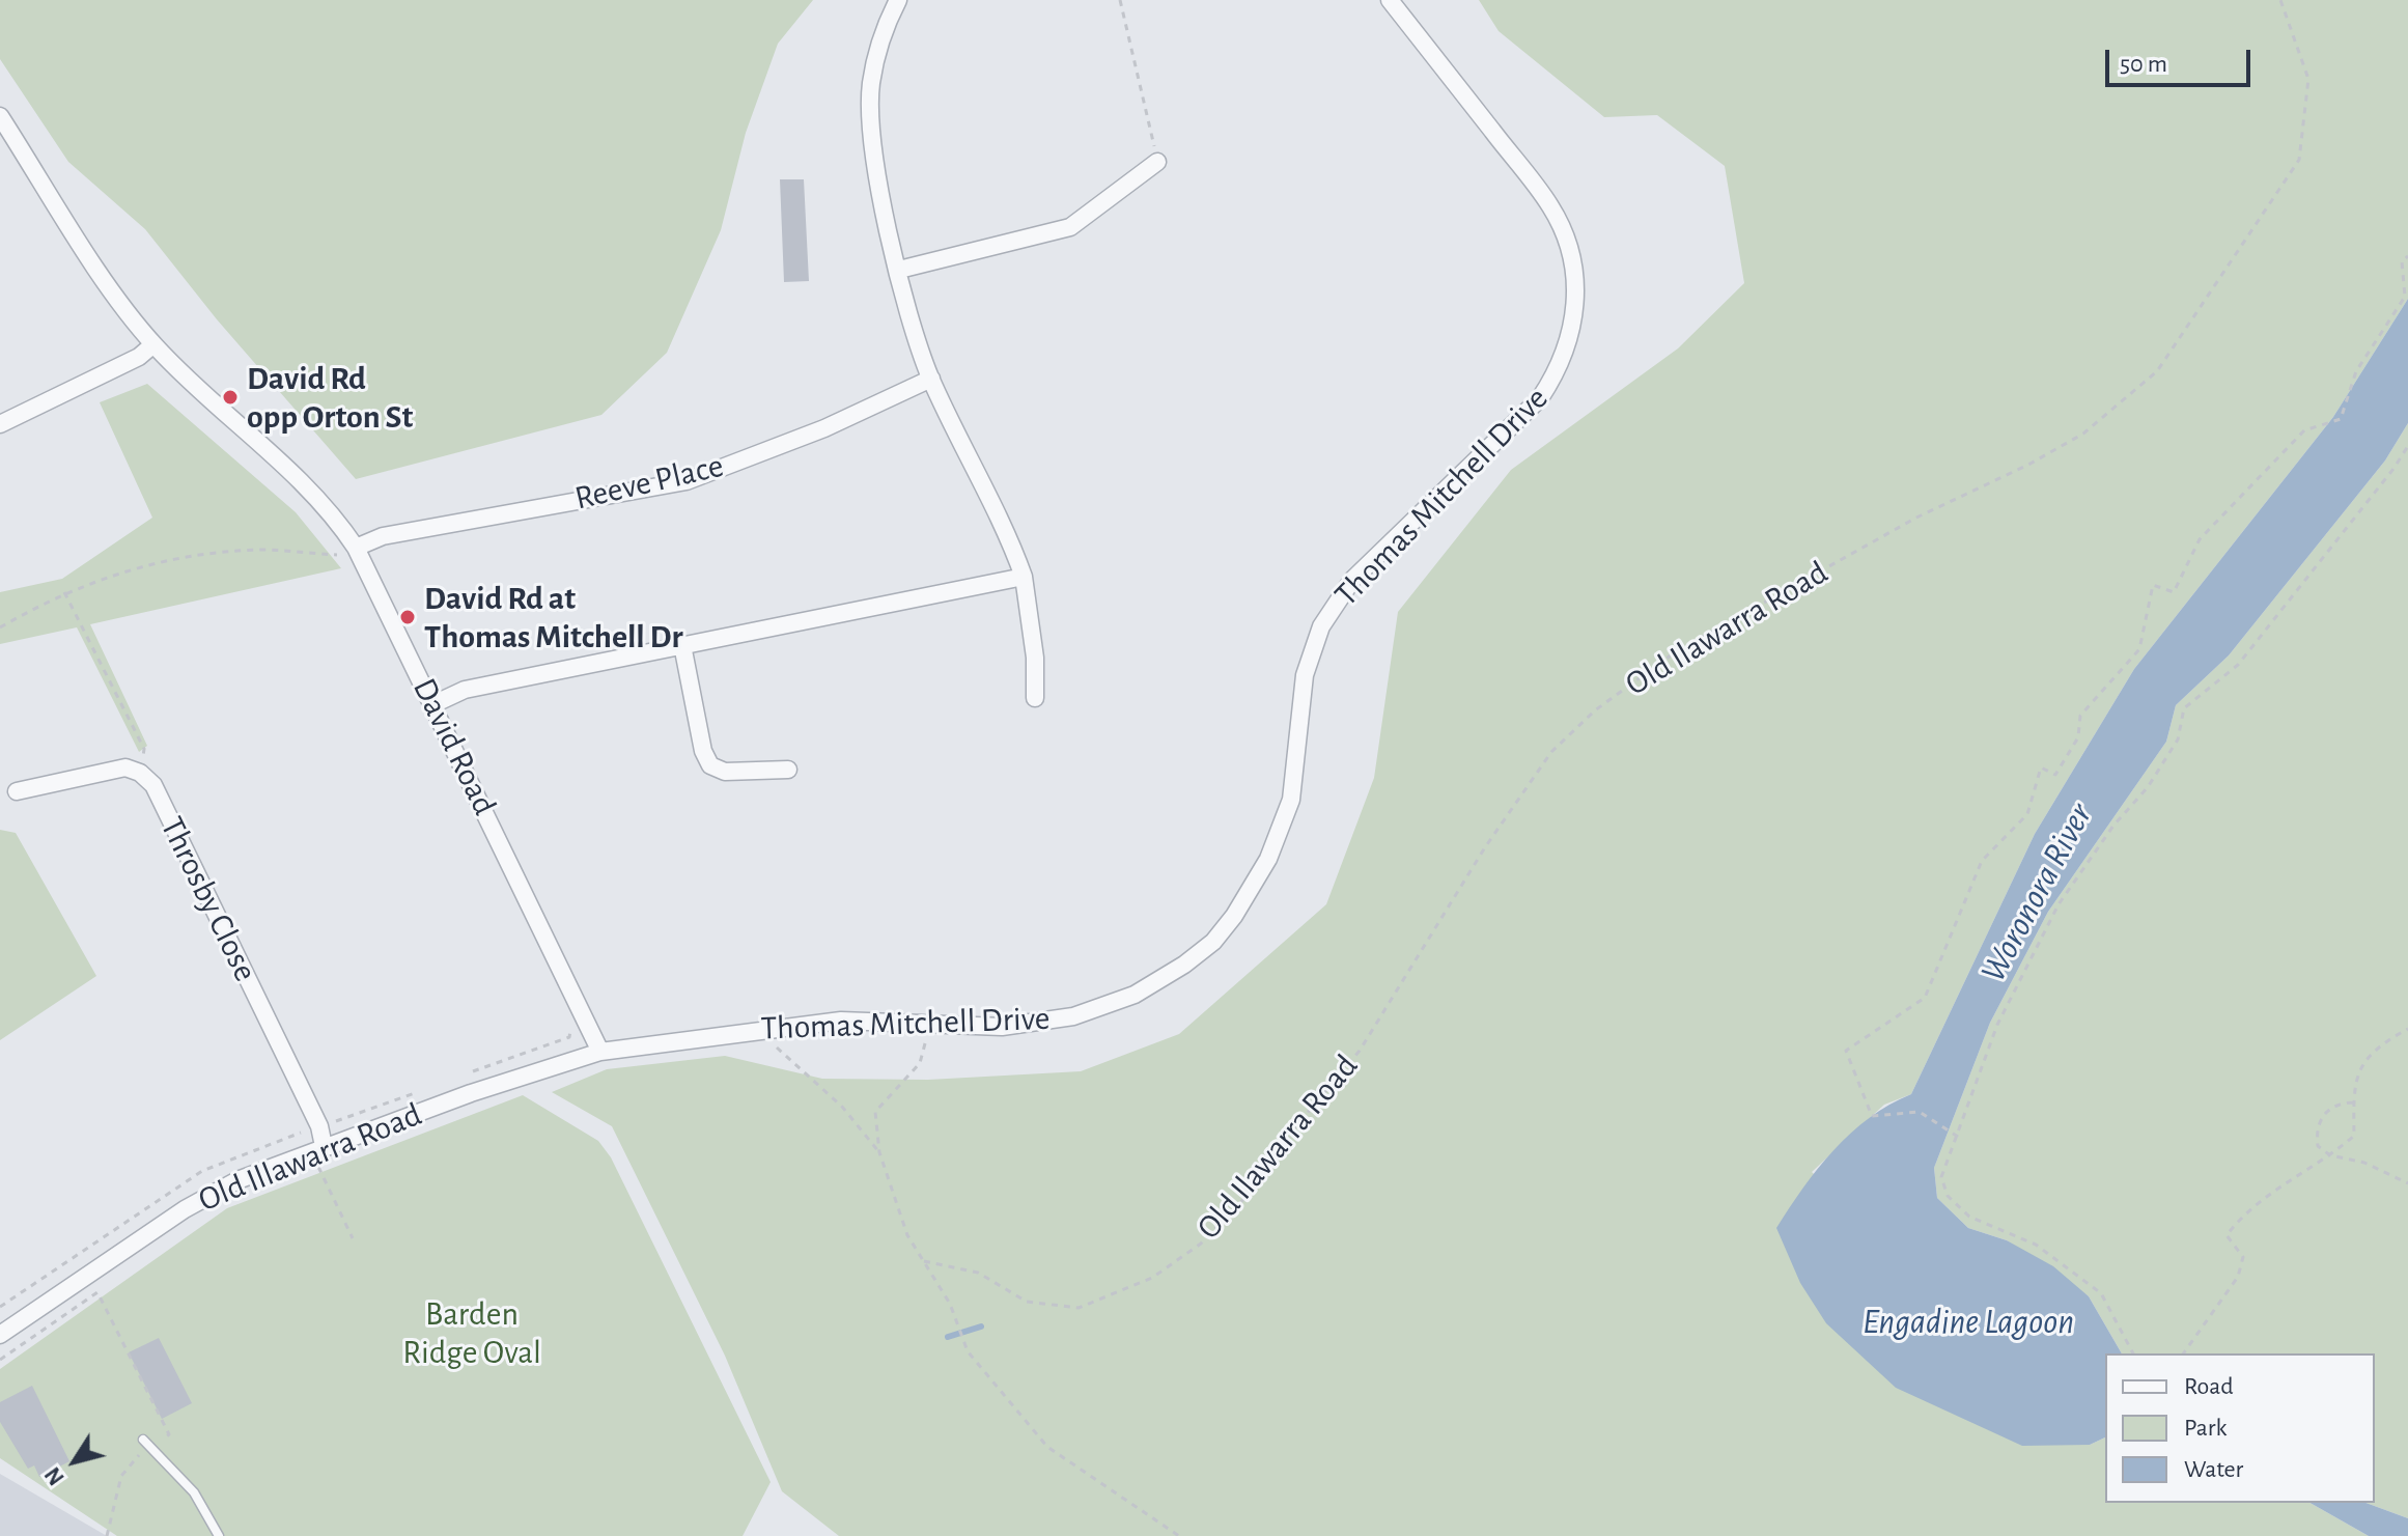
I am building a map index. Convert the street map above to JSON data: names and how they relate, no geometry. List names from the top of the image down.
{
  "streets": {
    "street": [
      "Reeve Place",
      "Thomas Mitchell Drive",
      "David Road",
      "Throsby Close",
      "Old Illawarra Road"
    ],
    "path": ["Old Ilawarra Road"]
  },
  "crossings": [
    ["Reeve Place", "David Road"],
    ["Thomas Mitchell Drive", "David Road"],
    ["Thomas Mitchell Drive", "Old Illawarra Road"],
    ["David Road", "Old Illawarra Road"],
    ["Throsby Close", "Old Illawarra Road"]
  ],
  "water": ["Woronora River", "Engadine Lagoon"],
  "parks": ["Barden Ridge Oval"],
  "places": ["David Rd opp Orton St", "David Rd at Thomas Mitchell Dr"],
  "legend": ["Road", "Park", "Water"],
  "scale_bar": "50 m",
  "north": "bottom left"
}
